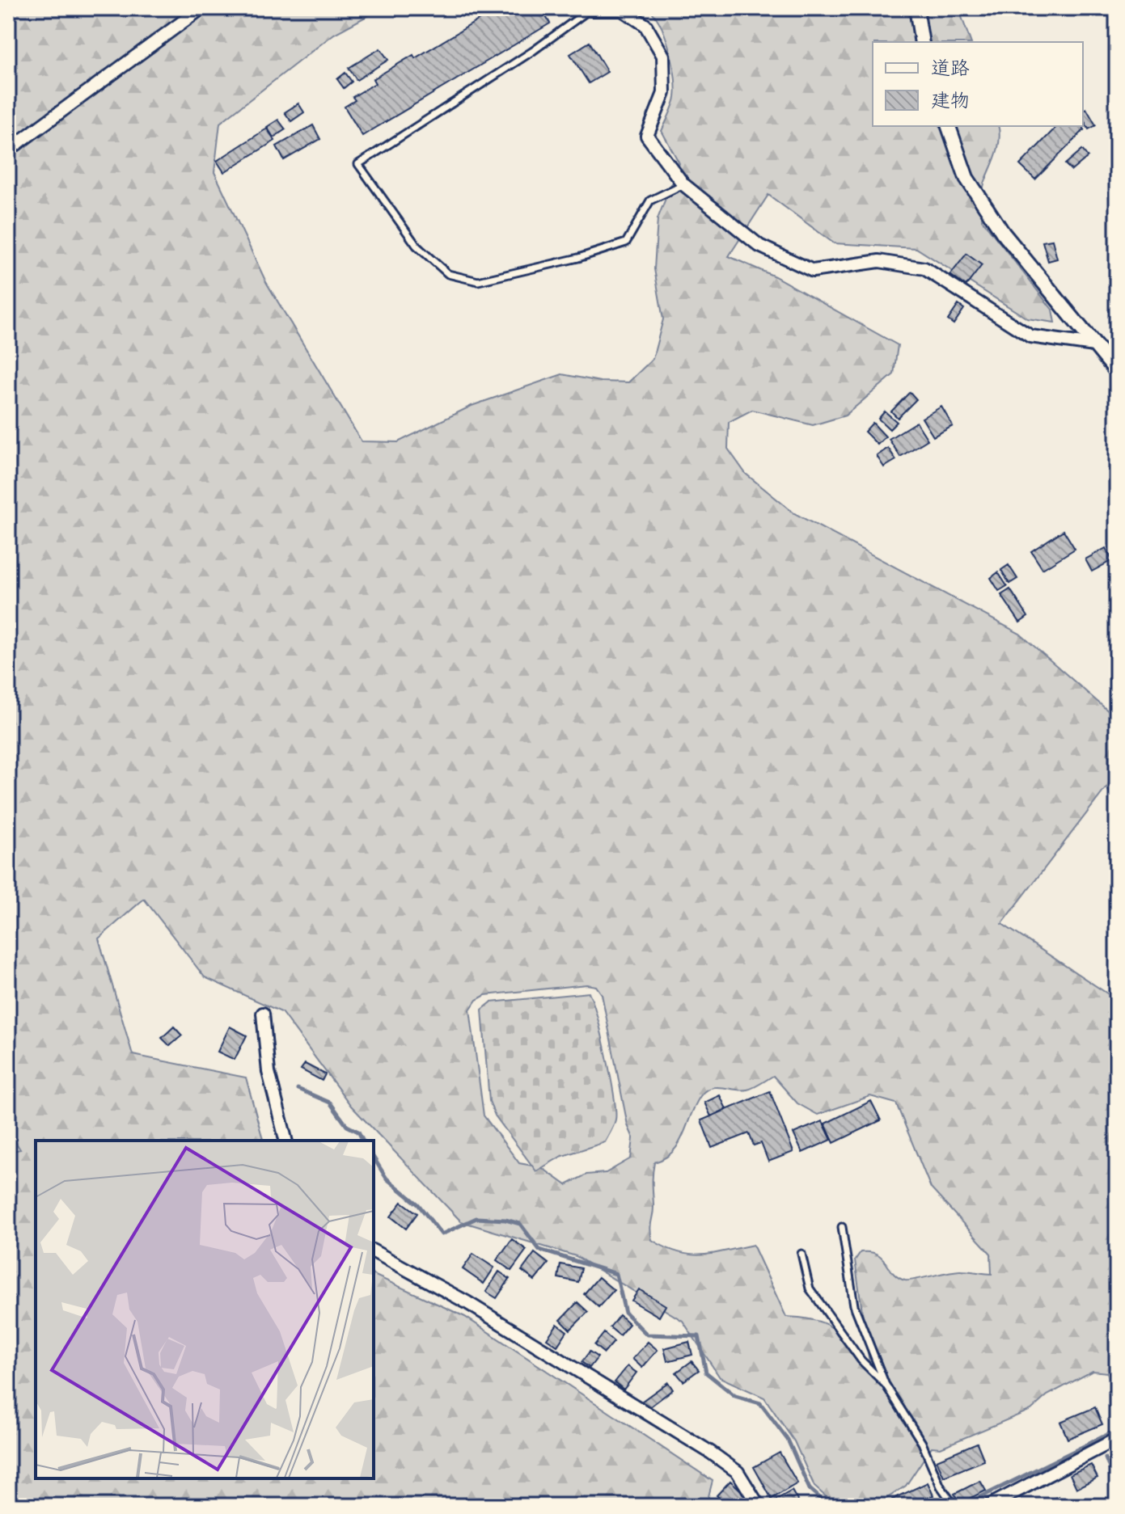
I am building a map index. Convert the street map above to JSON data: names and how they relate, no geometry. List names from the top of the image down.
{
  "legend": ["道路", "建物"]
}
